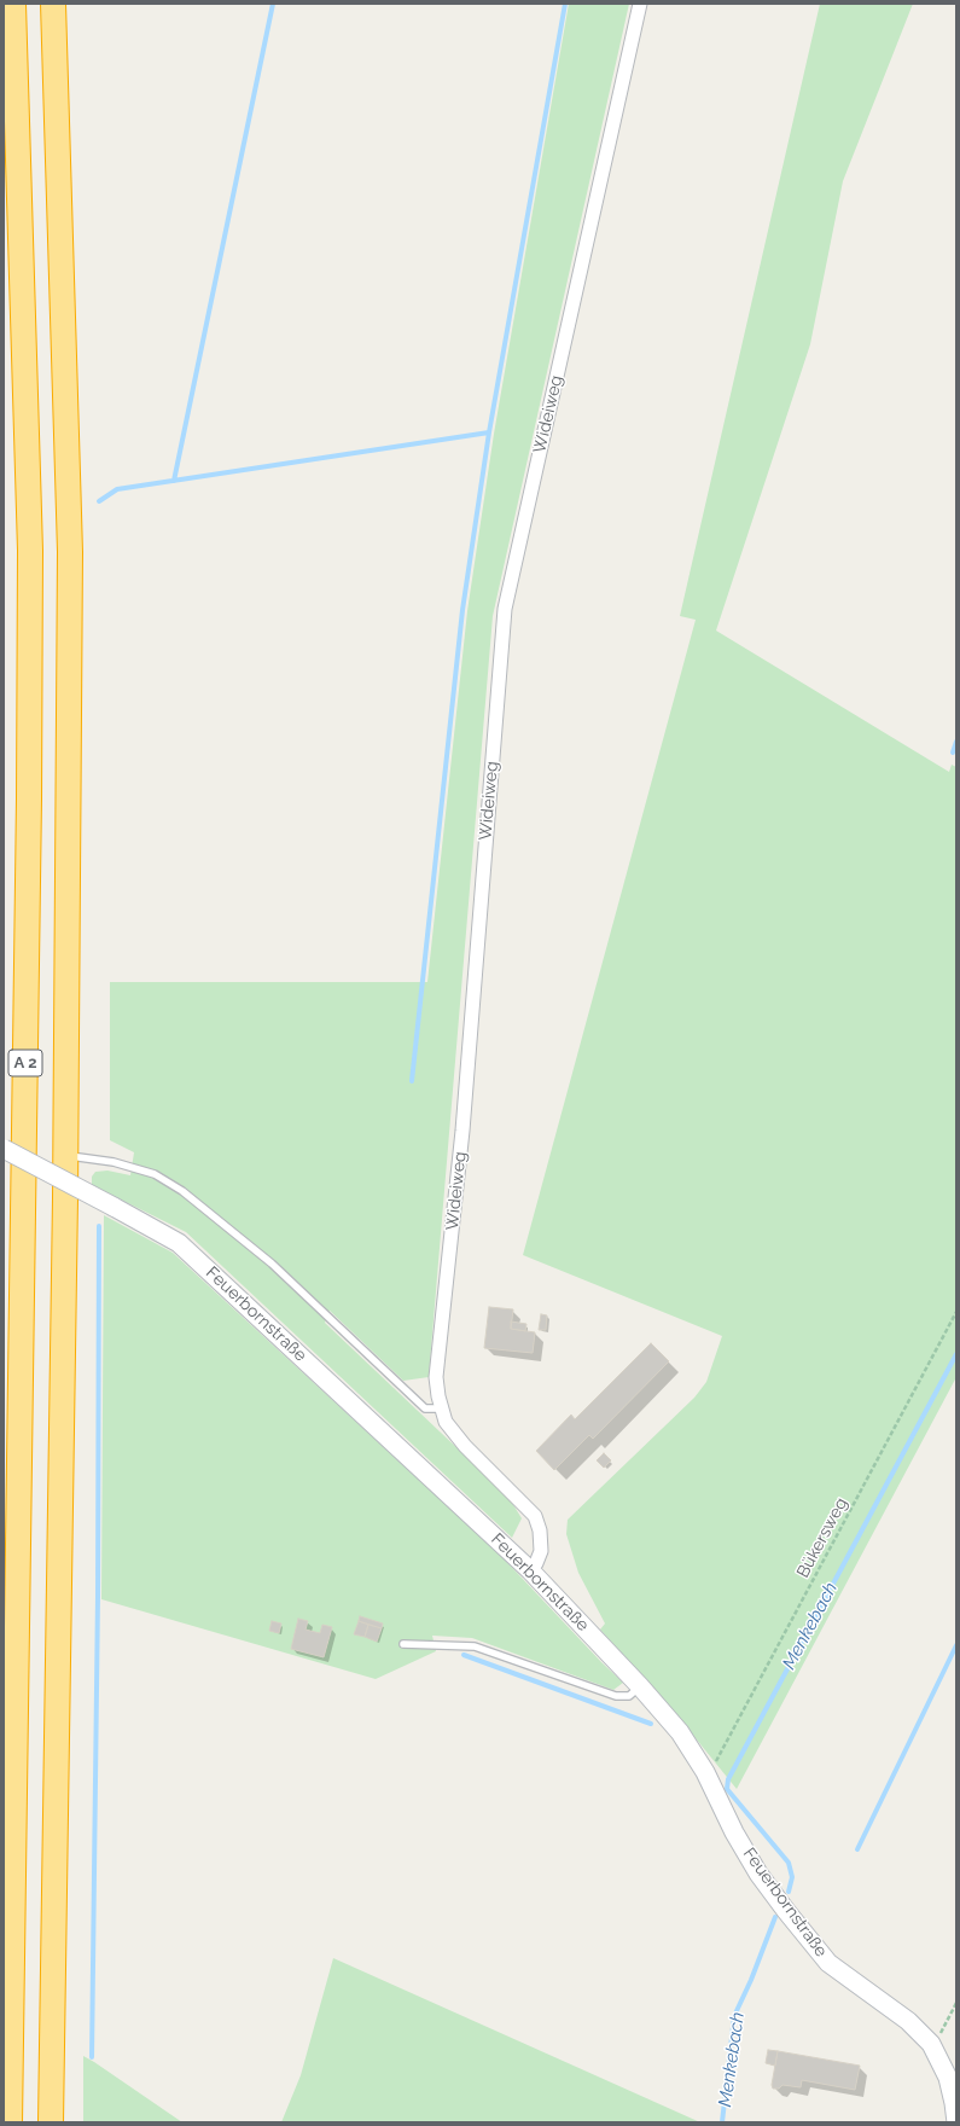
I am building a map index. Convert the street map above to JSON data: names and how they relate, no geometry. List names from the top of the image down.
{
  "streets": {
    "highway": ["A 2"],
    "street": ["Wideiweg", "Feuerbornstraße"],
    "path": ["Bükersweg"]
  },
  "crossings": [
    ["Wideiweg", "Feuerbornstraße"],
    ["Feuerbornstraße", "Bükersweg"]
  ],
  "water": ["Menkebach"]
}
